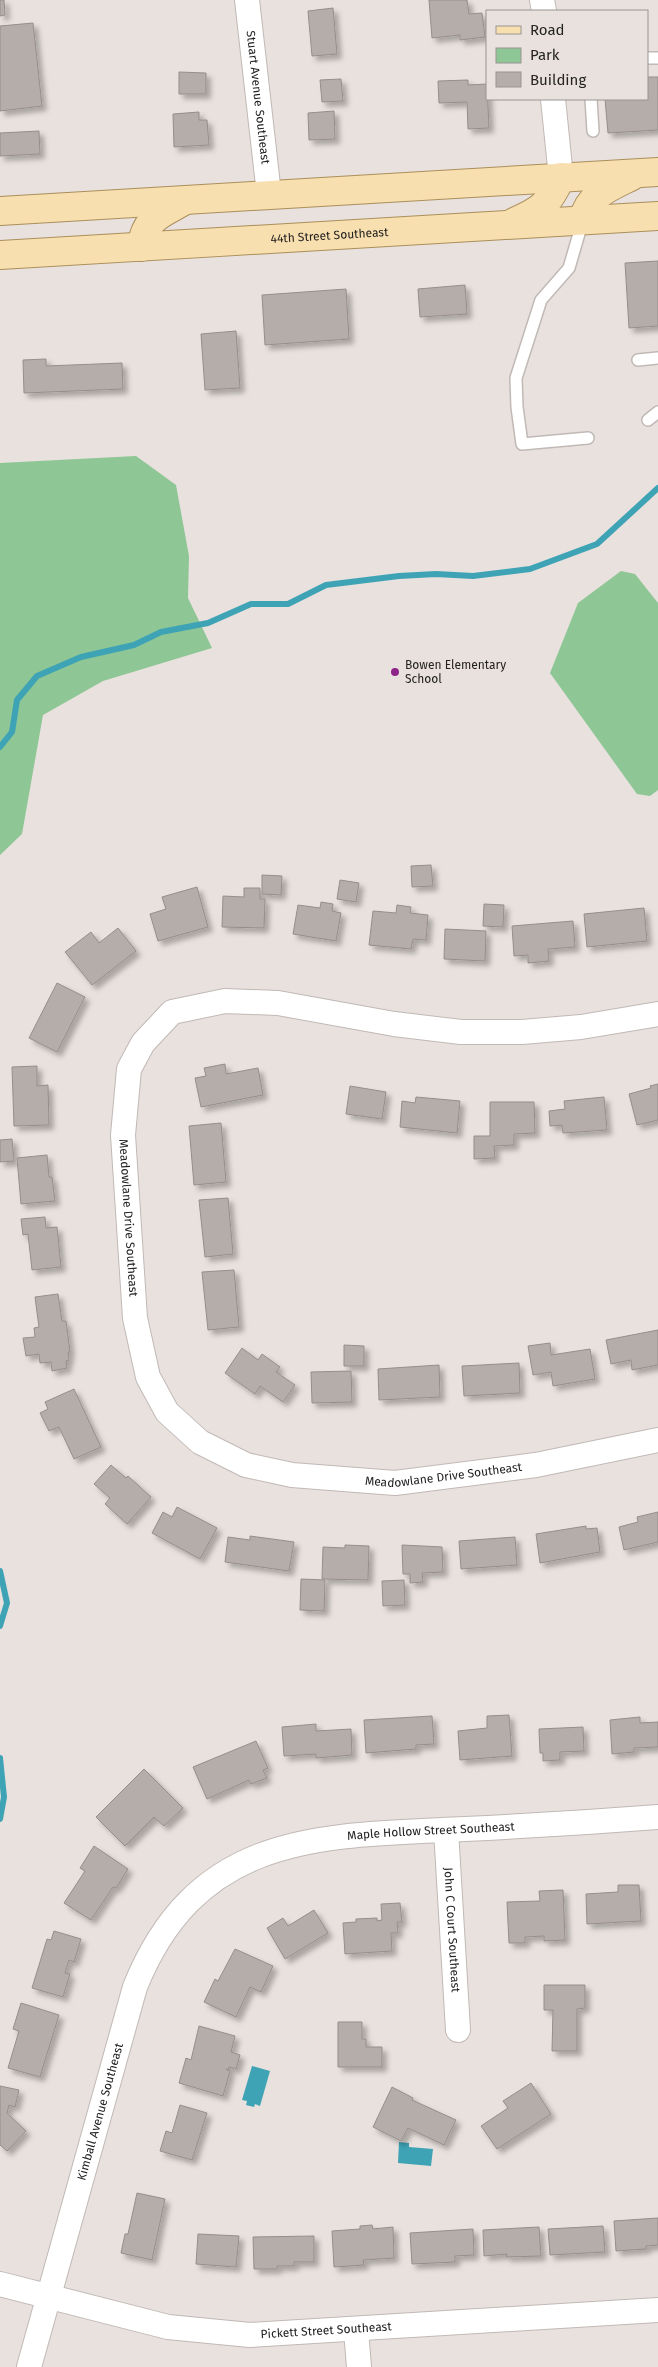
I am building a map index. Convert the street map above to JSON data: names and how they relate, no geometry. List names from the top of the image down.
{
  "streets": {
    "main road": ["44th Street Southeast"],
    "street": [
      "Stuart Avenue Southeast",
      "Meadowlane Drive Southeast",
      "Maple Hollow Street Southeast",
      "John C Court Southeast",
      "Kimball Avenue Southeast",
      "Pickett Street Southeast"
    ]
  },
  "crossings": [
    ["Maple Hollow Street Southeast", "John C Court Southeast"],
    ["Maple Hollow Street Southeast", "Kimball Avenue Southeast"],
    ["Kimball Avenue Southeast", "Pickett Street Southeast"]
  ],
  "places": ["Bowen Elementary School"],
  "legend": ["Road", "Park", "Building"]
}
